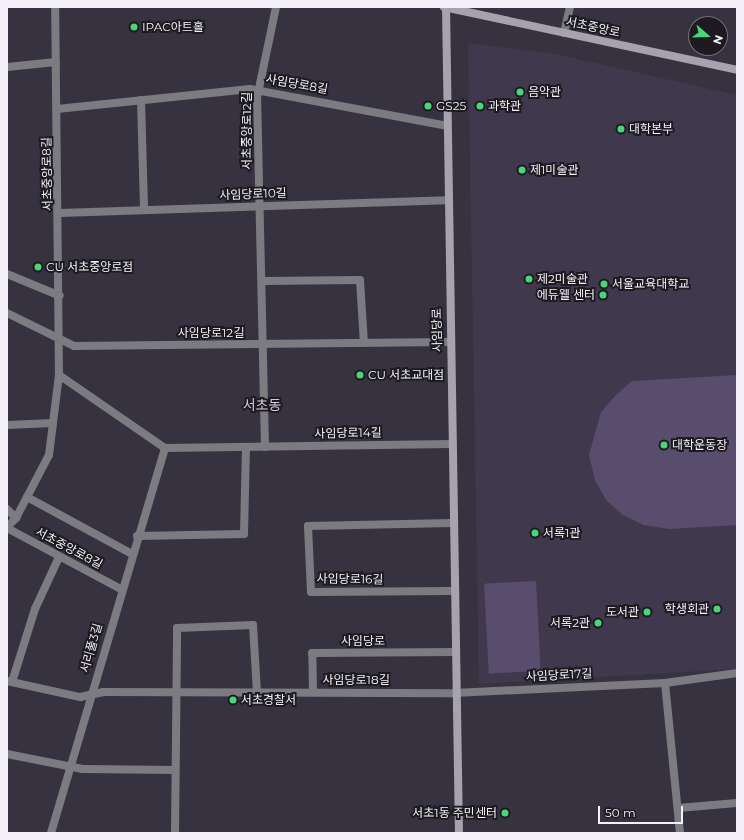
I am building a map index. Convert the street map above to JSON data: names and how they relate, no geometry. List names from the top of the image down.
{
  "streets": {
    "main road": ["서초중앙로", "사임당로"],
    "street": [
      "사임당로8길",
      "서초중앙로12길",
      "서초중앙로8길",
      "사임당로10길",
      "사임당로12길",
      "사임당로14길",
      "사임당로16길",
      "서리풀3길",
      "사임당로17길",
      "사임당로18길"
    ]
  },
  "crossings": [
    ["서초중앙로", "사임당로"],
    ["사임당로8길", "서초중앙로12길"],
    ["사임당로8길", "서초중앙로8길"],
    ["사임당로8길", "사임당로"],
    ["서초중앙로12길", "사임당로10길"],
    ["서초중앙로12길", "사임당로12길"],
    ["서초중앙로12길", "사임당로14길"],
    ["서초중앙로8길", "사임당로10길"],
    ["서초중앙로8길", "사임당로12길"],
    ["서초중앙로8길", "서리풀3길"],
    ["서초중앙로8길", "사임당로18길"],
    ["사임당로10길", "사임당로"],
    ["사임당로", "사임당로12길"],
    ["사임당로", "사임당로14길"],
    ["사임당로", "사임당로16길"],
    ["사임당로", "사임당로17길"],
    ["사임당로", "사임당로18길"],
    ["사임당로14길", "서리풀3길"],
    ["서리풀3길", "사임당로18길"],
    ["사임당로17길", "사임당로18길"]
  ],
  "districts": ["서초동"],
  "places": [
    "IPAC아트홀",
    "음악관",
    "GS25",
    "과학관",
    "대학본부",
    "제1미술관",
    "CU 서초중앙로점",
    "제2미술관",
    "서울교육대학교",
    "에듀웰 센터",
    "CU 서초교대점",
    "대학운동장",
    "서록1관",
    "학생회관",
    "도서관",
    "서록2관",
    "서초경찰서",
    "서초1동 주민센터"
  ],
  "scale_bar": "50 m",
  "north": "right"
}
